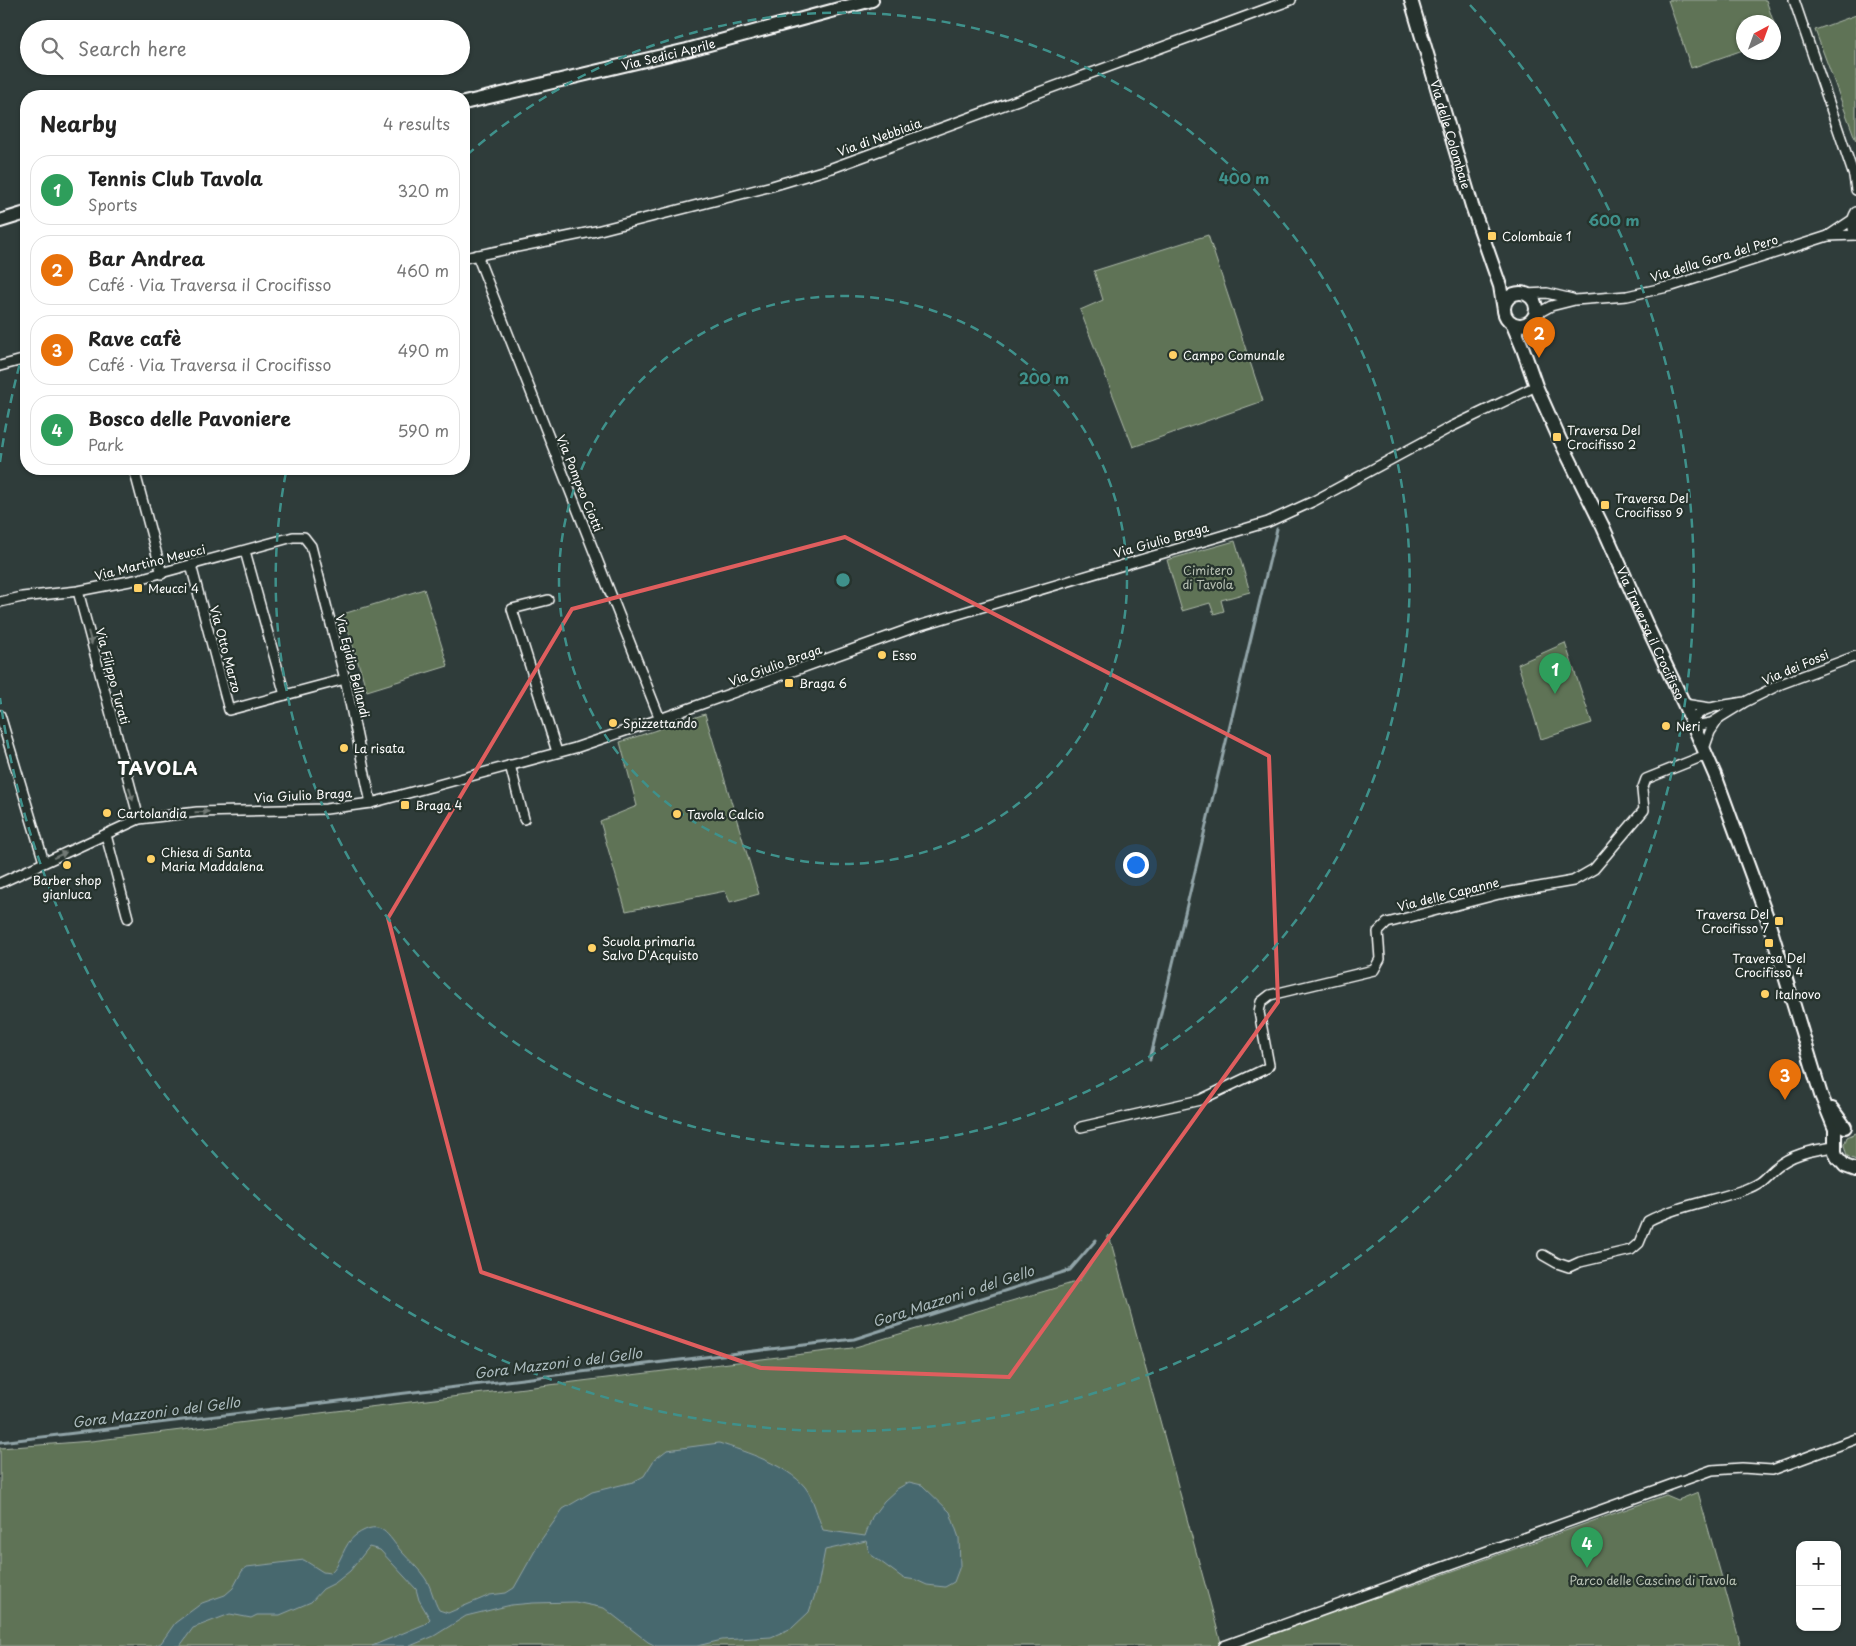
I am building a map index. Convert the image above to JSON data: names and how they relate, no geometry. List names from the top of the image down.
{
  "streets": {
    "street": [
      "Via Sedici Aprile",
      "Via delle Colombaie",
      "Via di Nebbiaia",
      "Via della Gora del Pero",
      "Via Pompeo Ciotti",
      "Via Giulio Braga",
      "Via Martino Meucci",
      "Via Traversa il Crocifisso",
      "Via Otto Marzo",
      "Via Egidio Bellandi",
      "Via dei Fossi",
      "Via Filippo Turati",
      "Via delle Capanne"
    ]
  },
  "crossings": [
    ["Via delle Colombaie", "Via della Gora del Pero"],
    ["Via delle Colombaie", "Via Traversa il Crocifisso"],
    ["Via di Nebbiaia", "Via Pompeo Ciotti"],
    ["Via della Gora del Pero", "Via Traversa il Crocifisso"],
    ["Via Pompeo Ciotti", "Via Giulio Braga"],
    ["Via Giulio Braga", "Via Traversa il Crocifisso"],
    ["Via Giulio Braga", "Via Egidio Bellandi"],
    ["Via Giulio Braga", "Via Filippo Turati"],
    ["Via Martino Meucci", "Via Otto Marzo"],
    ["Via Martino Meucci", "Via Egidio Bellandi"],
    ["Via Martino Meucci", "Via Filippo Turati"],
    ["Via Traversa il Crocifisso", "Via dei Fossi"],
    ["Via Traversa il Crocifisso", "Via delle Capanne"],
    ["Via Otto Marzo", "Via Egidio Bellandi"],
    ["Via dei Fossi", "Via delle Capanne"]
  ],
  "one_way": ["Via Filippo Turati"],
  "districts": ["TAVOLA"],
  "water": ["Gora Mazzoni o del Gello"],
  "parks": ["Cimitero di Tavola", "Parco delle Cascine di Tavola"],
  "places": {
    "transit": [
      "Colombaie 1",
      "Traversa Del Crocifisso 2",
      "Traversa Del Crocifisso 9",
      "Meucci 4",
      "Braga 6",
      "Braga 4",
      "Traversa Del Crocifisso 7",
      "Traversa Del Crocifisso 4"
    ],
    "other": [
      "Campo Comunale",
      "Esso",
      "Spizzettando",
      "Neri",
      "La risata",
      "Cartolandia",
      "Tavola Calcio",
      "Chiesa di Santa Maria Maddalena",
      "Barber shop gianluca",
      "Scuola primaria Salvo D'Acquisto",
      "Italnovo"
    ]
  },
  "north": "top right",
  "page": {
    "search": "Search here",
    "heading": ["Nearby", "4 results"],
    "list": [
      {
        "mark": "1",
        "name": "Tennis Club Tavola",
        "note": "Sports",
        "value": "320 m"
      },
      {
        "mark": "2",
        "name": "Bar Andrea",
        "note": "Café · Via Traversa il Crocifisso",
        "value": "460 m"
      },
      {
        "mark": "3",
        "name": "Rave cafè",
        "note": "Café · Via Traversa il Crocifisso",
        "value": "490 m"
      },
      {
        "mark": "4",
        "name": "Bosco delle Pavoniere",
        "note": "Park",
        "value": "590 m"
      }
    ],
    "pins": [
      "2",
      "1",
      "3",
      "4"
    ],
    "map_buttons": ["+", "−"]
  },
  "rings": ["400 m", "600 m", "200 m"]
}
